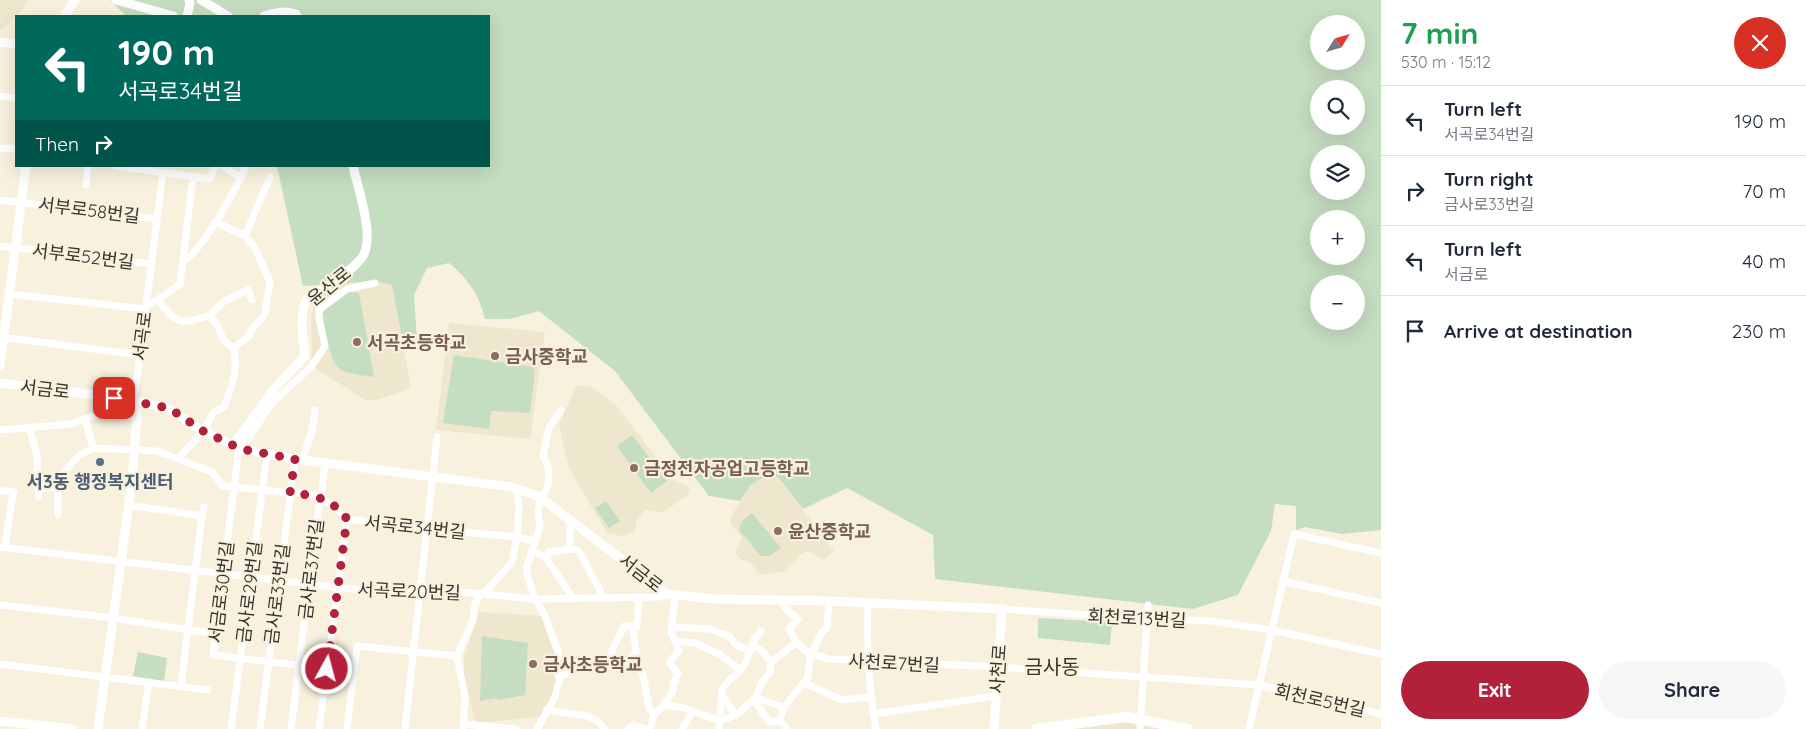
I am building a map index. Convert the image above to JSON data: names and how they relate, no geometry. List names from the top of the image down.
{
  "streets": {
    "street": [
      "서부로58번길",
      "서부로52번길",
      "윤산로",
      "서곡로",
      "서금로",
      "서곡로34번길",
      "금사로37번길",
      "서곡로20번길",
      "서금로30번길",
      "금사로29번길",
      "금사로33번길",
      "회천로13번길",
      "사천로7번길",
      "사천로",
      "회천로5번길"
    ]
  },
  "crossings": [
    ["서부로58번길", "서곡로"],
    ["서부로52번길", "서곡로"],
    ["윤산로", "서금로"],
    ["윤산로", "서금로30번길"],
    ["서곡로", "서금로"],
    ["서곡로", "서곡로34번길"],
    ["서곡로", "서곡로20번길"],
    ["서금로", "금사로37번길"],
    ["서금로", "서곡로20번길"],
    ["서금로", "서금로30번길"],
    ["서금로", "금사로29번길"],
    ["서금로", "금사로33번길"],
    ["서금로", "회천로13번길"],
    ["서금로", "사천로"],
    ["서곡로34번길", "금사로37번길"],
    ["서곡로34번길", "서금로30번길"],
    ["서곡로34번길", "금사로29번길"],
    ["서곡로34번길", "금사로33번길"],
    ["금사로37번길", "서곡로20번길"],
    ["금사로37번길", "서금로30번길"],
    ["서곡로20번길", "서금로30번길"],
    ["서곡로20번길", "금사로29번길"],
    ["서곡로20번길", "금사로33번길"],
    ["서금로30번길", "금사로29번길"],
    ["서금로30번길", "금사로33번길"],
    ["회천로13번길", "사천로"],
    ["회천로13번길", "회천로5번길"],
    ["사천로7번길", "사천로"],
    ["사천로7번길", "회천로5번길"],
    ["사천로", "회천로5번길"]
  ],
  "districts": ["금사동"],
  "places": [
    "서곡초등학교",
    "금사중학교",
    "서3동 행정복지센터",
    "금정전자공업고등학교",
    "윤산중학교",
    "금사초등학교"
  ],
  "north": "top right",
  "page": {
    "heading": ["7 min", "530 m · 15:12"],
    "map_buttons": ["+", "−"],
    "turn": ["190 m", "서곡로34번길"],
    "list": [
      {
        "name": "Turn left",
        "note": "서곡로34번길",
        "value": "190 m"
      },
      {
        "name": "Turn right",
        "note": "금사로33번길",
        "value": "70 m"
      },
      {
        "name": "Turn left",
        "note": "서금로",
        "value": "40 m"
      },
      {
        "name": "Arrive at destination",
        "value": "230 m"
      }
    ],
    "then": "Then",
    "buttons": ["Exit", "Share"]
  }
}
